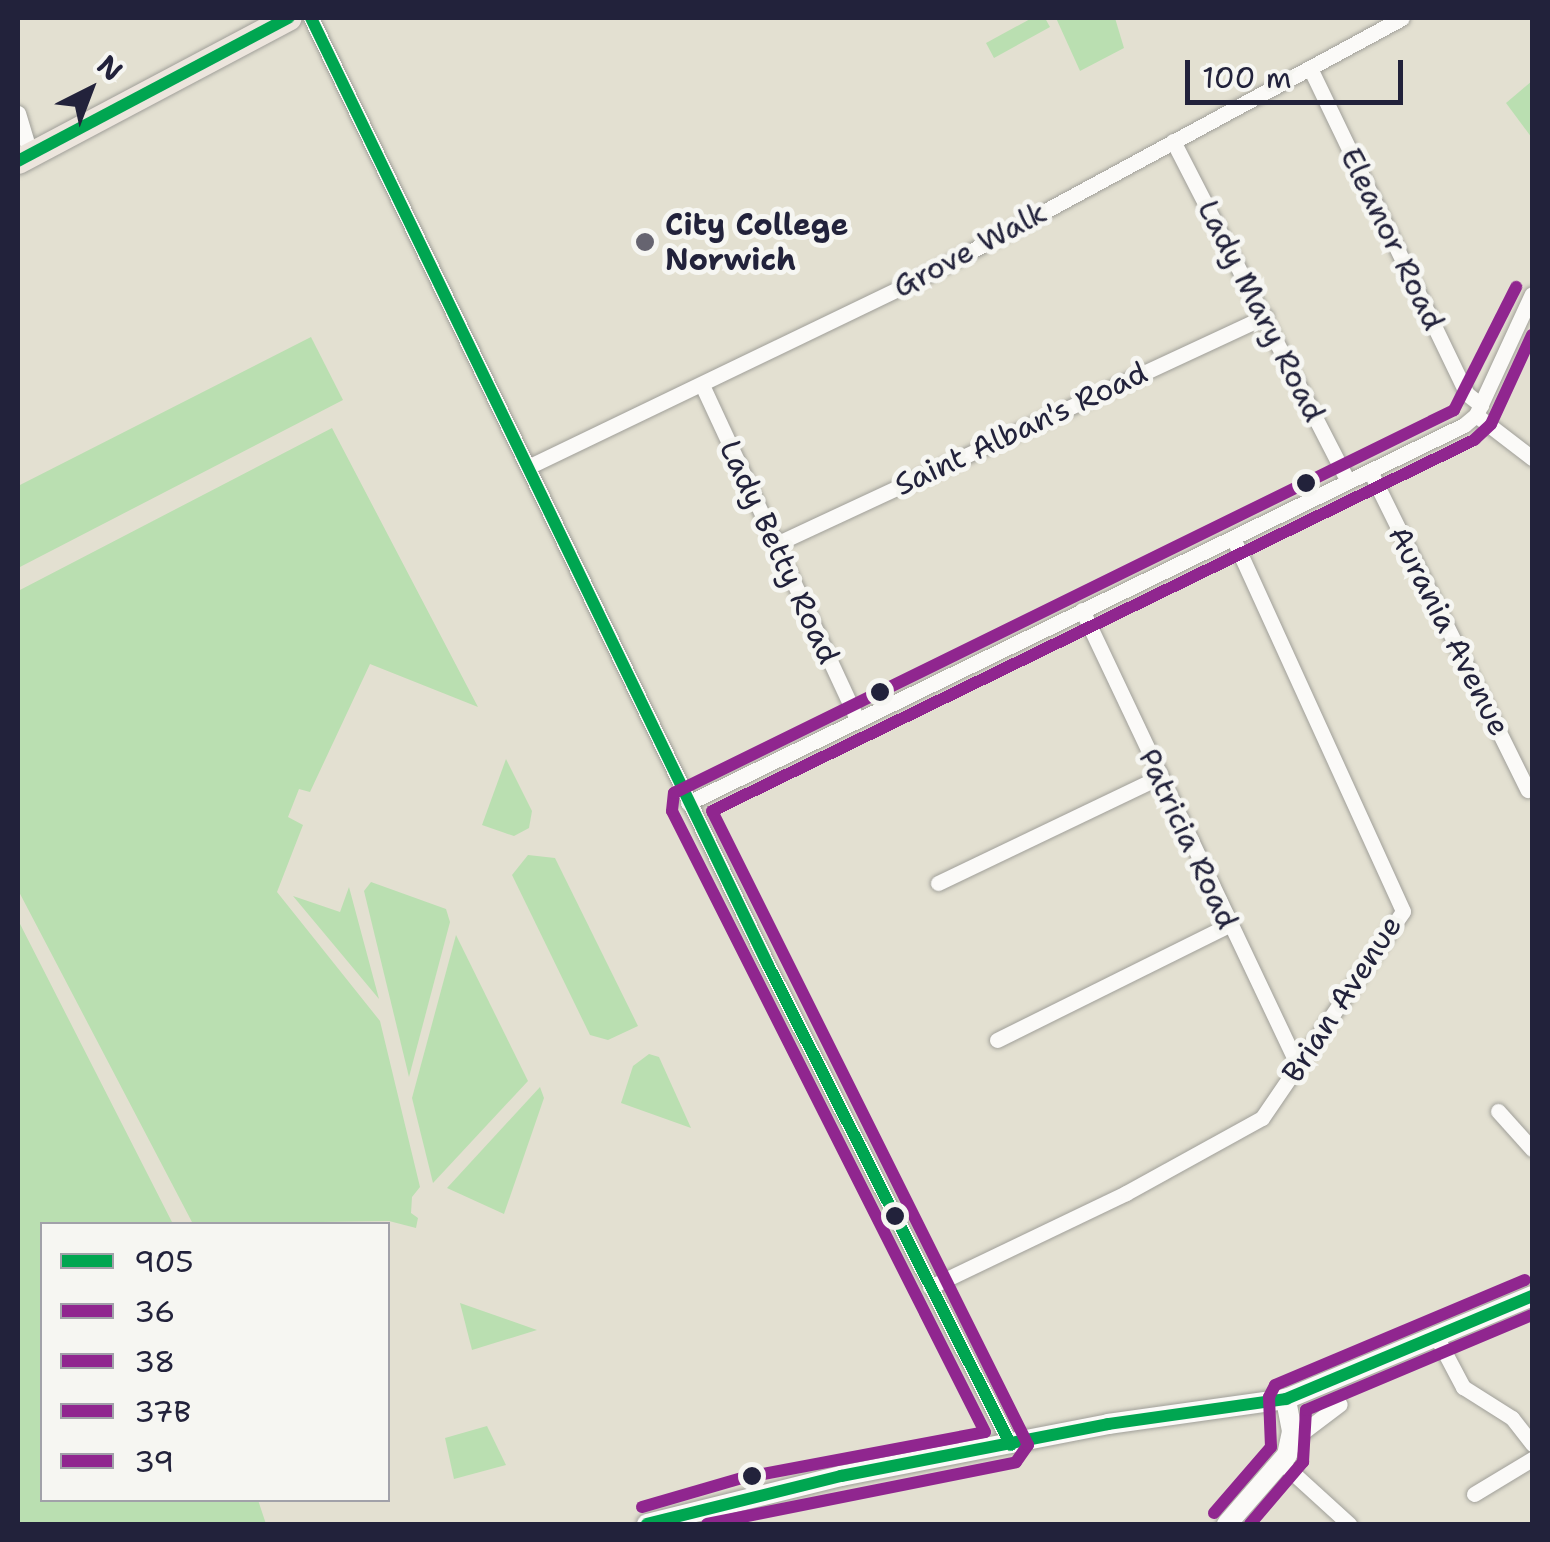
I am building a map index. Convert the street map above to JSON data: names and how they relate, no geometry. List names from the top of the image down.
{
  "streets": {
    "street": [
      "Eleanor Road",
      "Grove Walk",
      "Lady Mary Road",
      "Saint Alban's Road",
      "Lady Betty Road",
      "Aurania Avenue",
      "Patricia Road",
      "Brian Avenue"
    ]
  },
  "crossings": [
    ["Eleanor Road", "Grove Walk"],
    ["Grove Walk", "Lady Mary Road"],
    ["Grove Walk", "Lady Betty Road"],
    ["Lady Mary Road", "Saint Alban's Road"],
    ["Saint Alban's Road", "Lady Betty Road"],
    ["Patricia Road", "Brian Avenue"]
  ],
  "places": ["City College Norwich"],
  "lines": [
    "transit line 905",
    "transit line 38",
    "transit line 36",
    "transit line 39",
    "transit line 37B"
  ],
  "legend": [
    "905",
    "36",
    "38",
    "37B",
    "39"
  ],
  "scale_bar": "100 m",
  "north": "top right"
}
